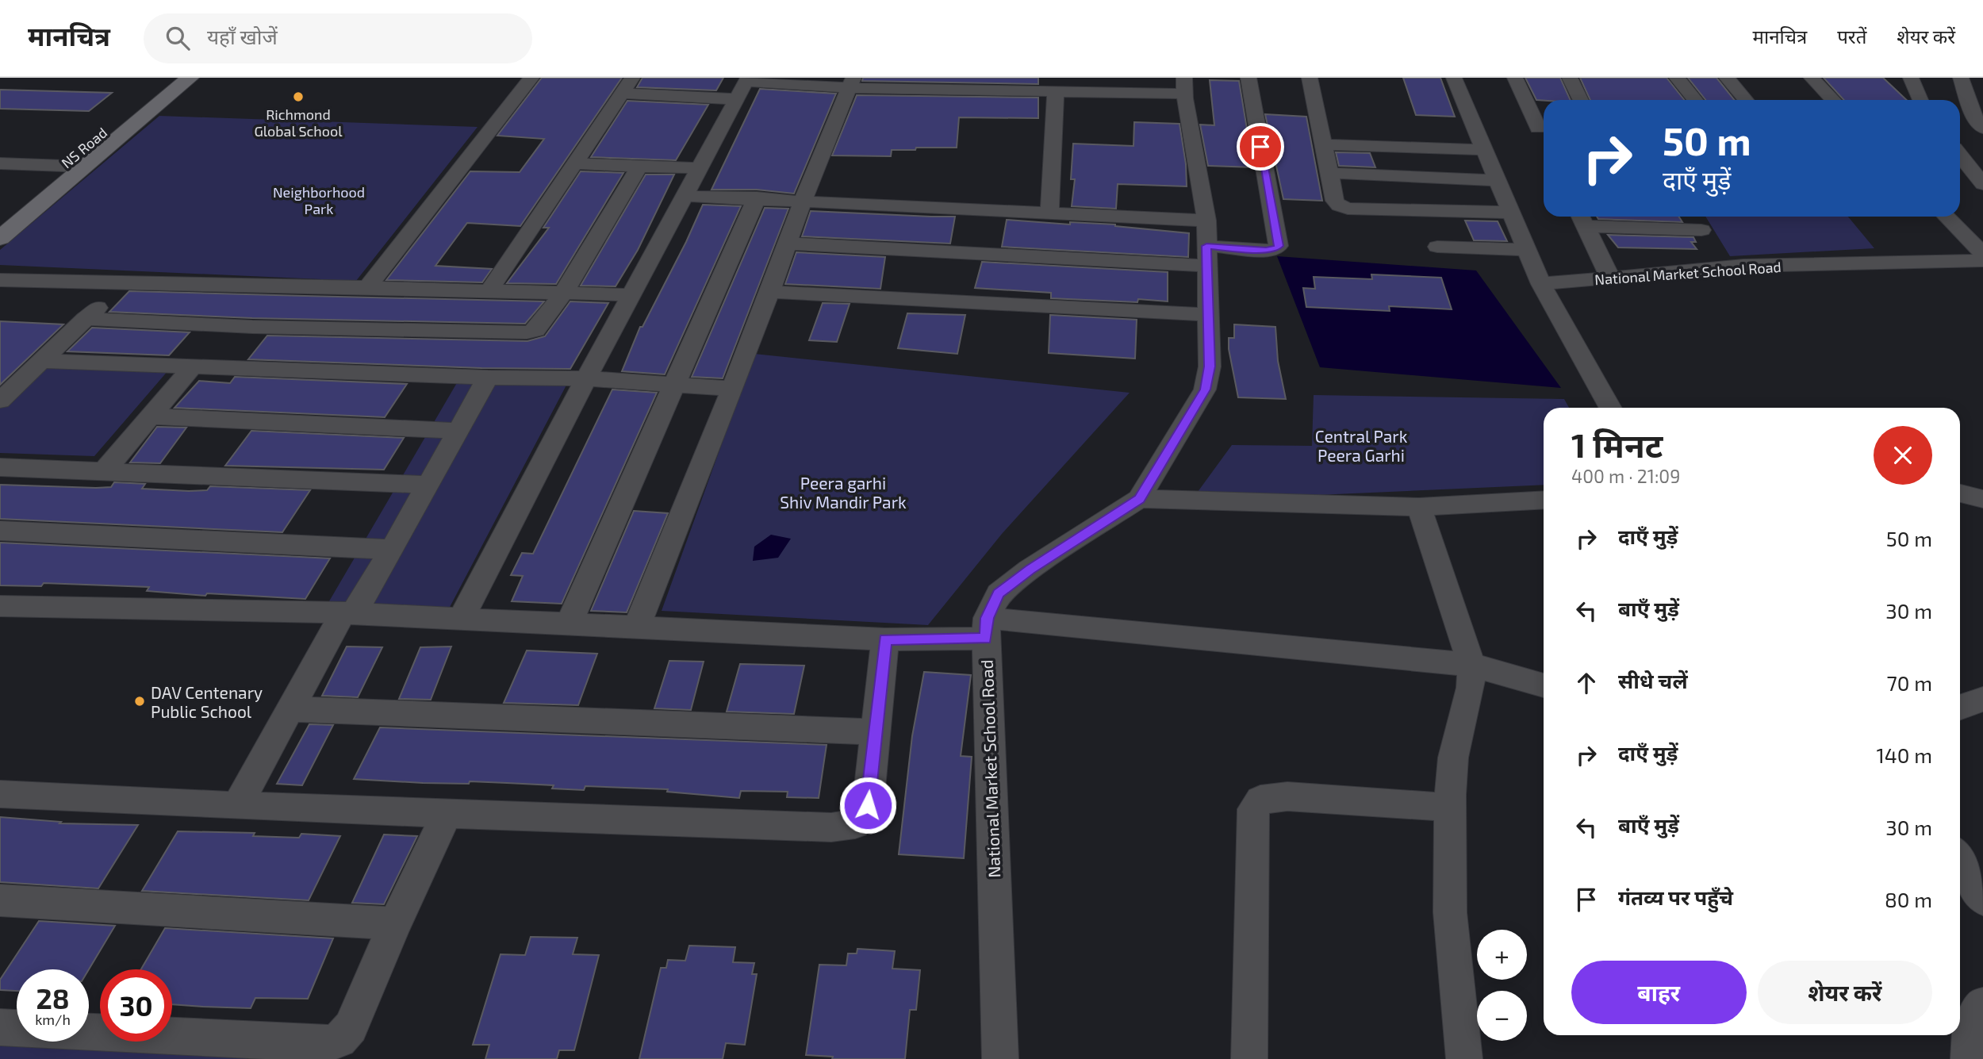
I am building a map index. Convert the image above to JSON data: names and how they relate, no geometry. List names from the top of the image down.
{
  "streets": {
    "street": ["NS Road", "National Market School Road"]
  },
  "parks": ["Neighborhood Park", "Central Park Peera Garhi", "Peera garhi Shiv Mandir Park"],
  "places": ["Richmond Global School", "DAV Centenary Public School"],
  "page": {
    "header": "मानचित्र",
    "search": "यहाँ खोजें",
    "nav": ["मानचित्र", "परतें", "शेयर करें"],
    "turn": ["50 m", "दाएँ मुड़ें"],
    "heading": ["1 मिनट", "400 m · 21:09"],
    "list": [
      {
        "name": "दाएँ मुड़ें",
        "value": "50 m"
      },
      {
        "name": "बाएँ मुड़ें",
        "value": "30 m"
      },
      {
        "name": "सीधे चलें",
        "value": "70 m"
      },
      {
        "name": "दाएँ मुड़ें",
        "value": "140 m"
      },
      {
        "name": "बाएँ मुड़ें",
        "value": "30 m"
      },
      {
        "name": "गंतव्य पर पहुँचे",
        "value": "80 m"
      }
    ],
    "map_buttons": ["+", "−"],
    "buttons": ["बाहर", "शेयर करें"],
    "speed": "28 km/h",
    "limit": "30"
  }
}
